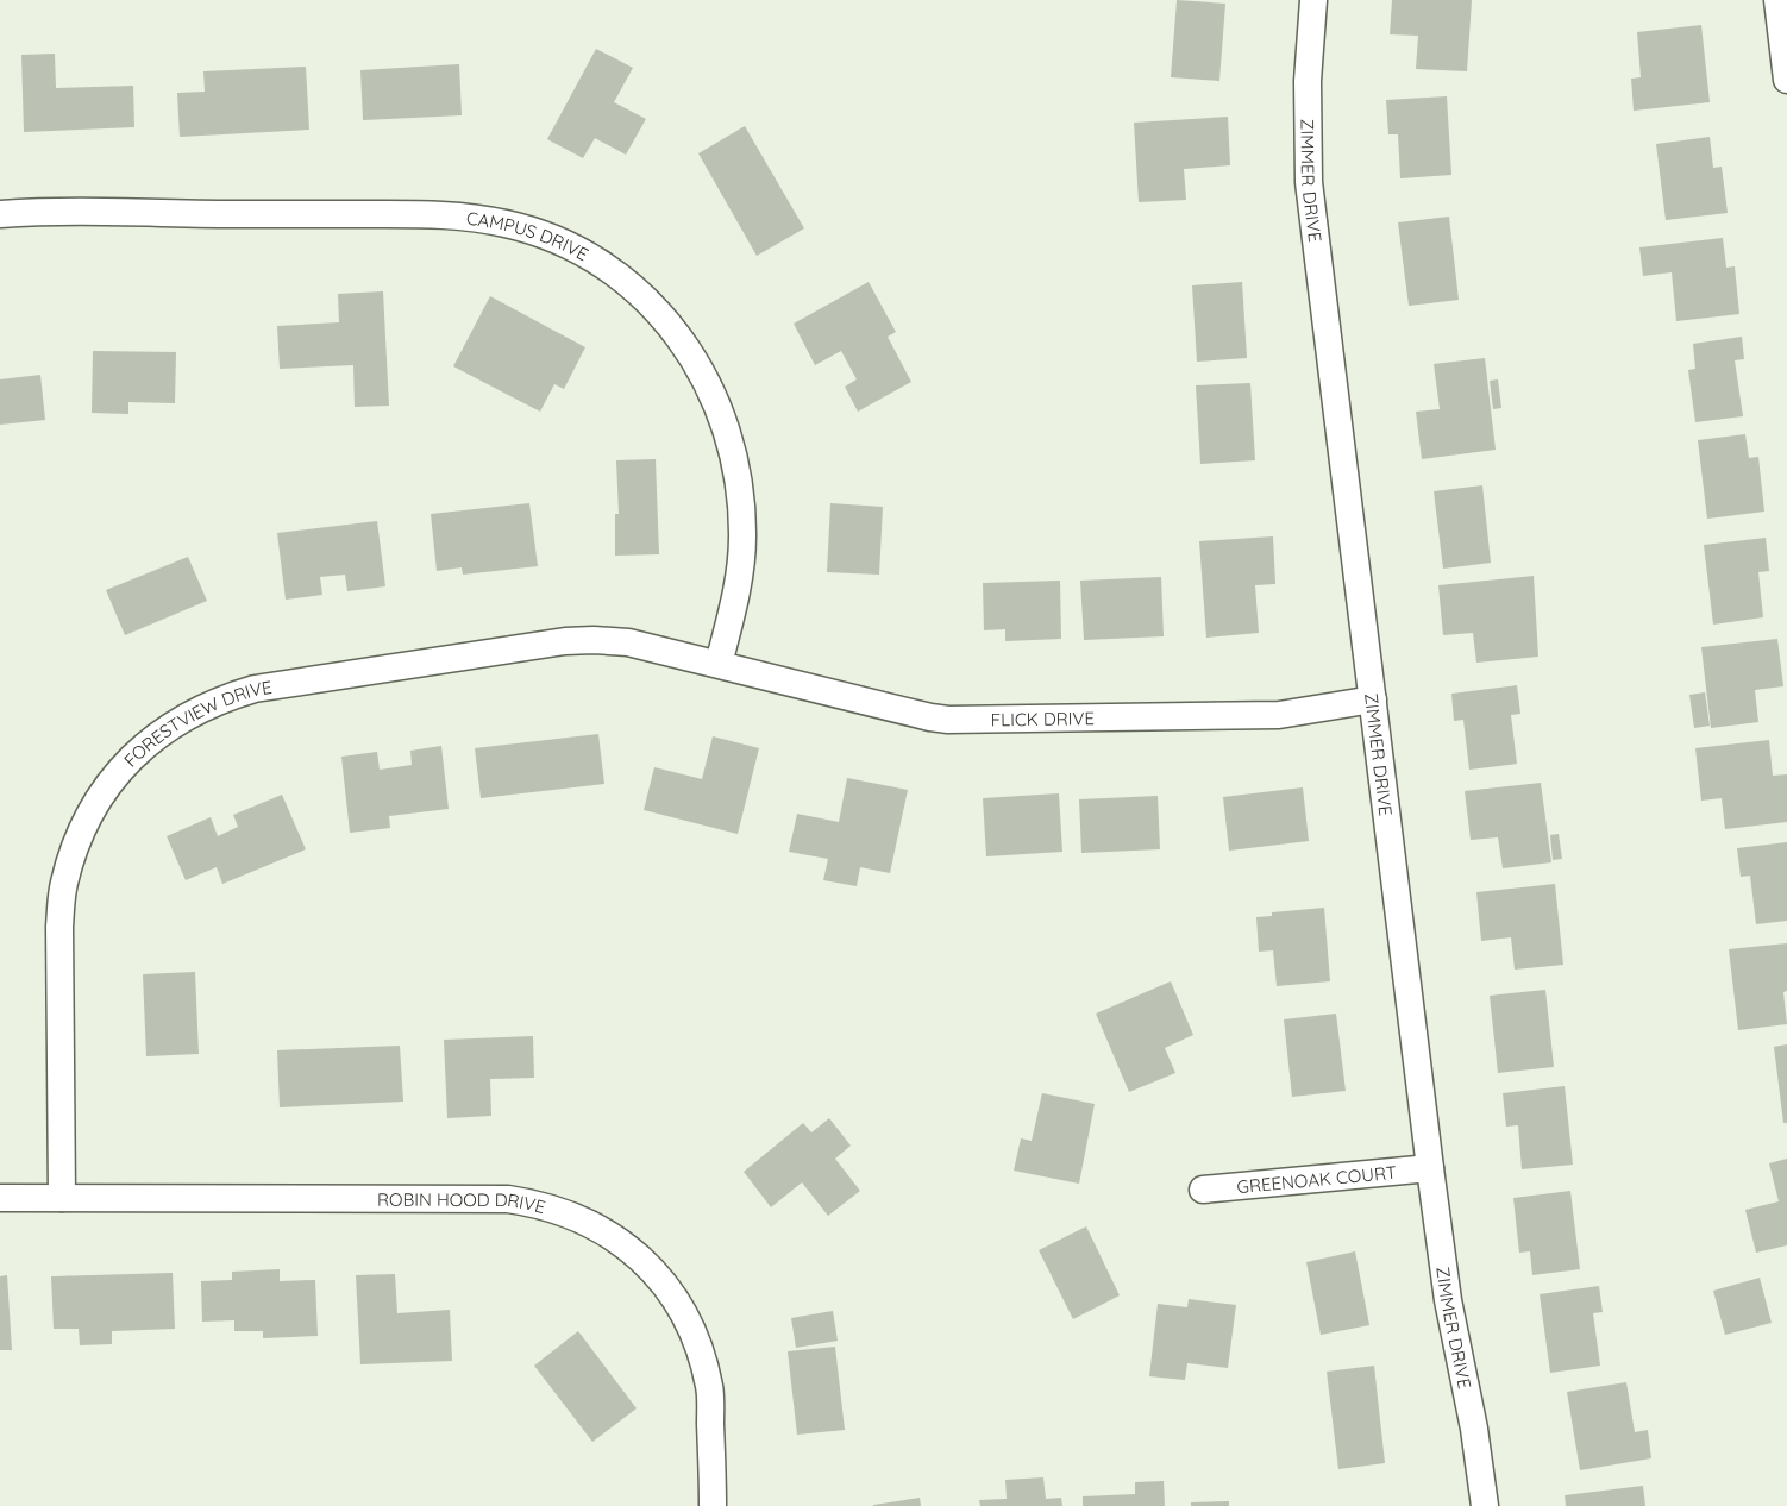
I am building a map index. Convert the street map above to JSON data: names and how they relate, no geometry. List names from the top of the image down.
{
  "streets": {
    "street": [
      "ZIMMER DRIVE",
      "CAMPUS DRIVE",
      "FLICK DRIVE",
      "FORESTVIEW DRIVE",
      "GREENOAK COURT",
      "ROBIN HOOD DRIVE"
    ]
  },
  "crossings": [
    ["ZIMMER DRIVE", "FLICK DRIVE"],
    ["ZIMMER DRIVE", "GREENOAK COURT"],
    ["CAMPUS DRIVE", "FLICK DRIVE"],
    ["CAMPUS DRIVE", "FORESTVIEW DRIVE"],
    ["FLICK DRIVE", "FORESTVIEW DRIVE"],
    ["FORESTVIEW DRIVE", "ROBIN HOOD DRIVE"]
  ]
}
